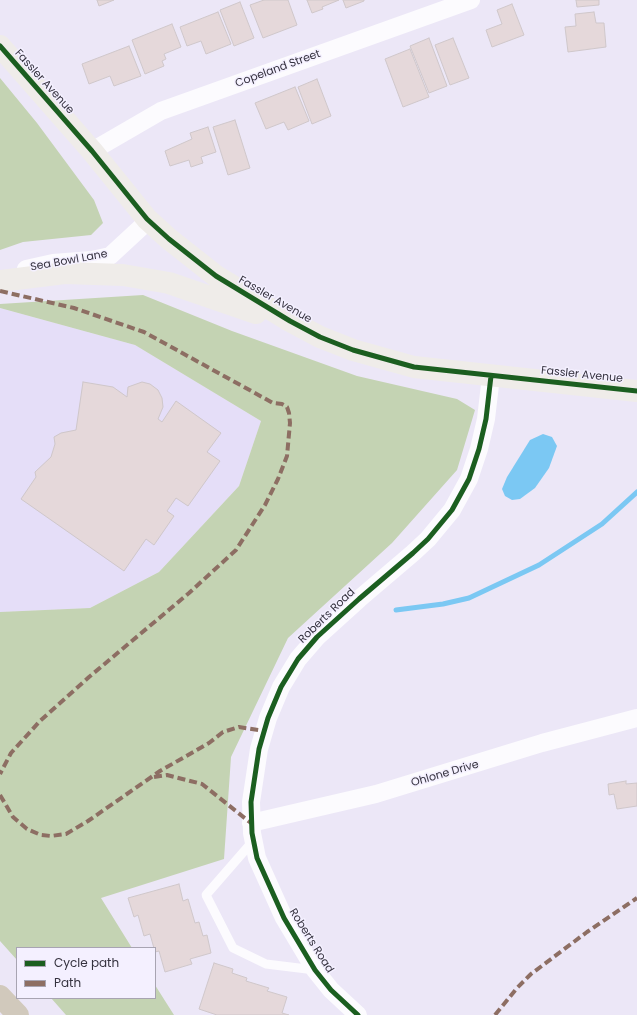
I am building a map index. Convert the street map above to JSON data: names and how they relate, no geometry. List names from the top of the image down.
{
  "streets": {
    "street": [
      "Copeland Street",
      "Fassler Avenue",
      "Sea Bowl Lane",
      "Roberts Road",
      "Ohlone Drive"
    ]
  },
  "crossings": [
    ["Copeland Street", "Fassler Avenue"],
    ["Fassler Avenue", "Sea Bowl Lane"],
    ["Fassler Avenue", "Roberts Road"],
    ["Roberts Road", "Ohlone Drive"]
  ],
  "legend": ["Cycle path", "Path"]
}
